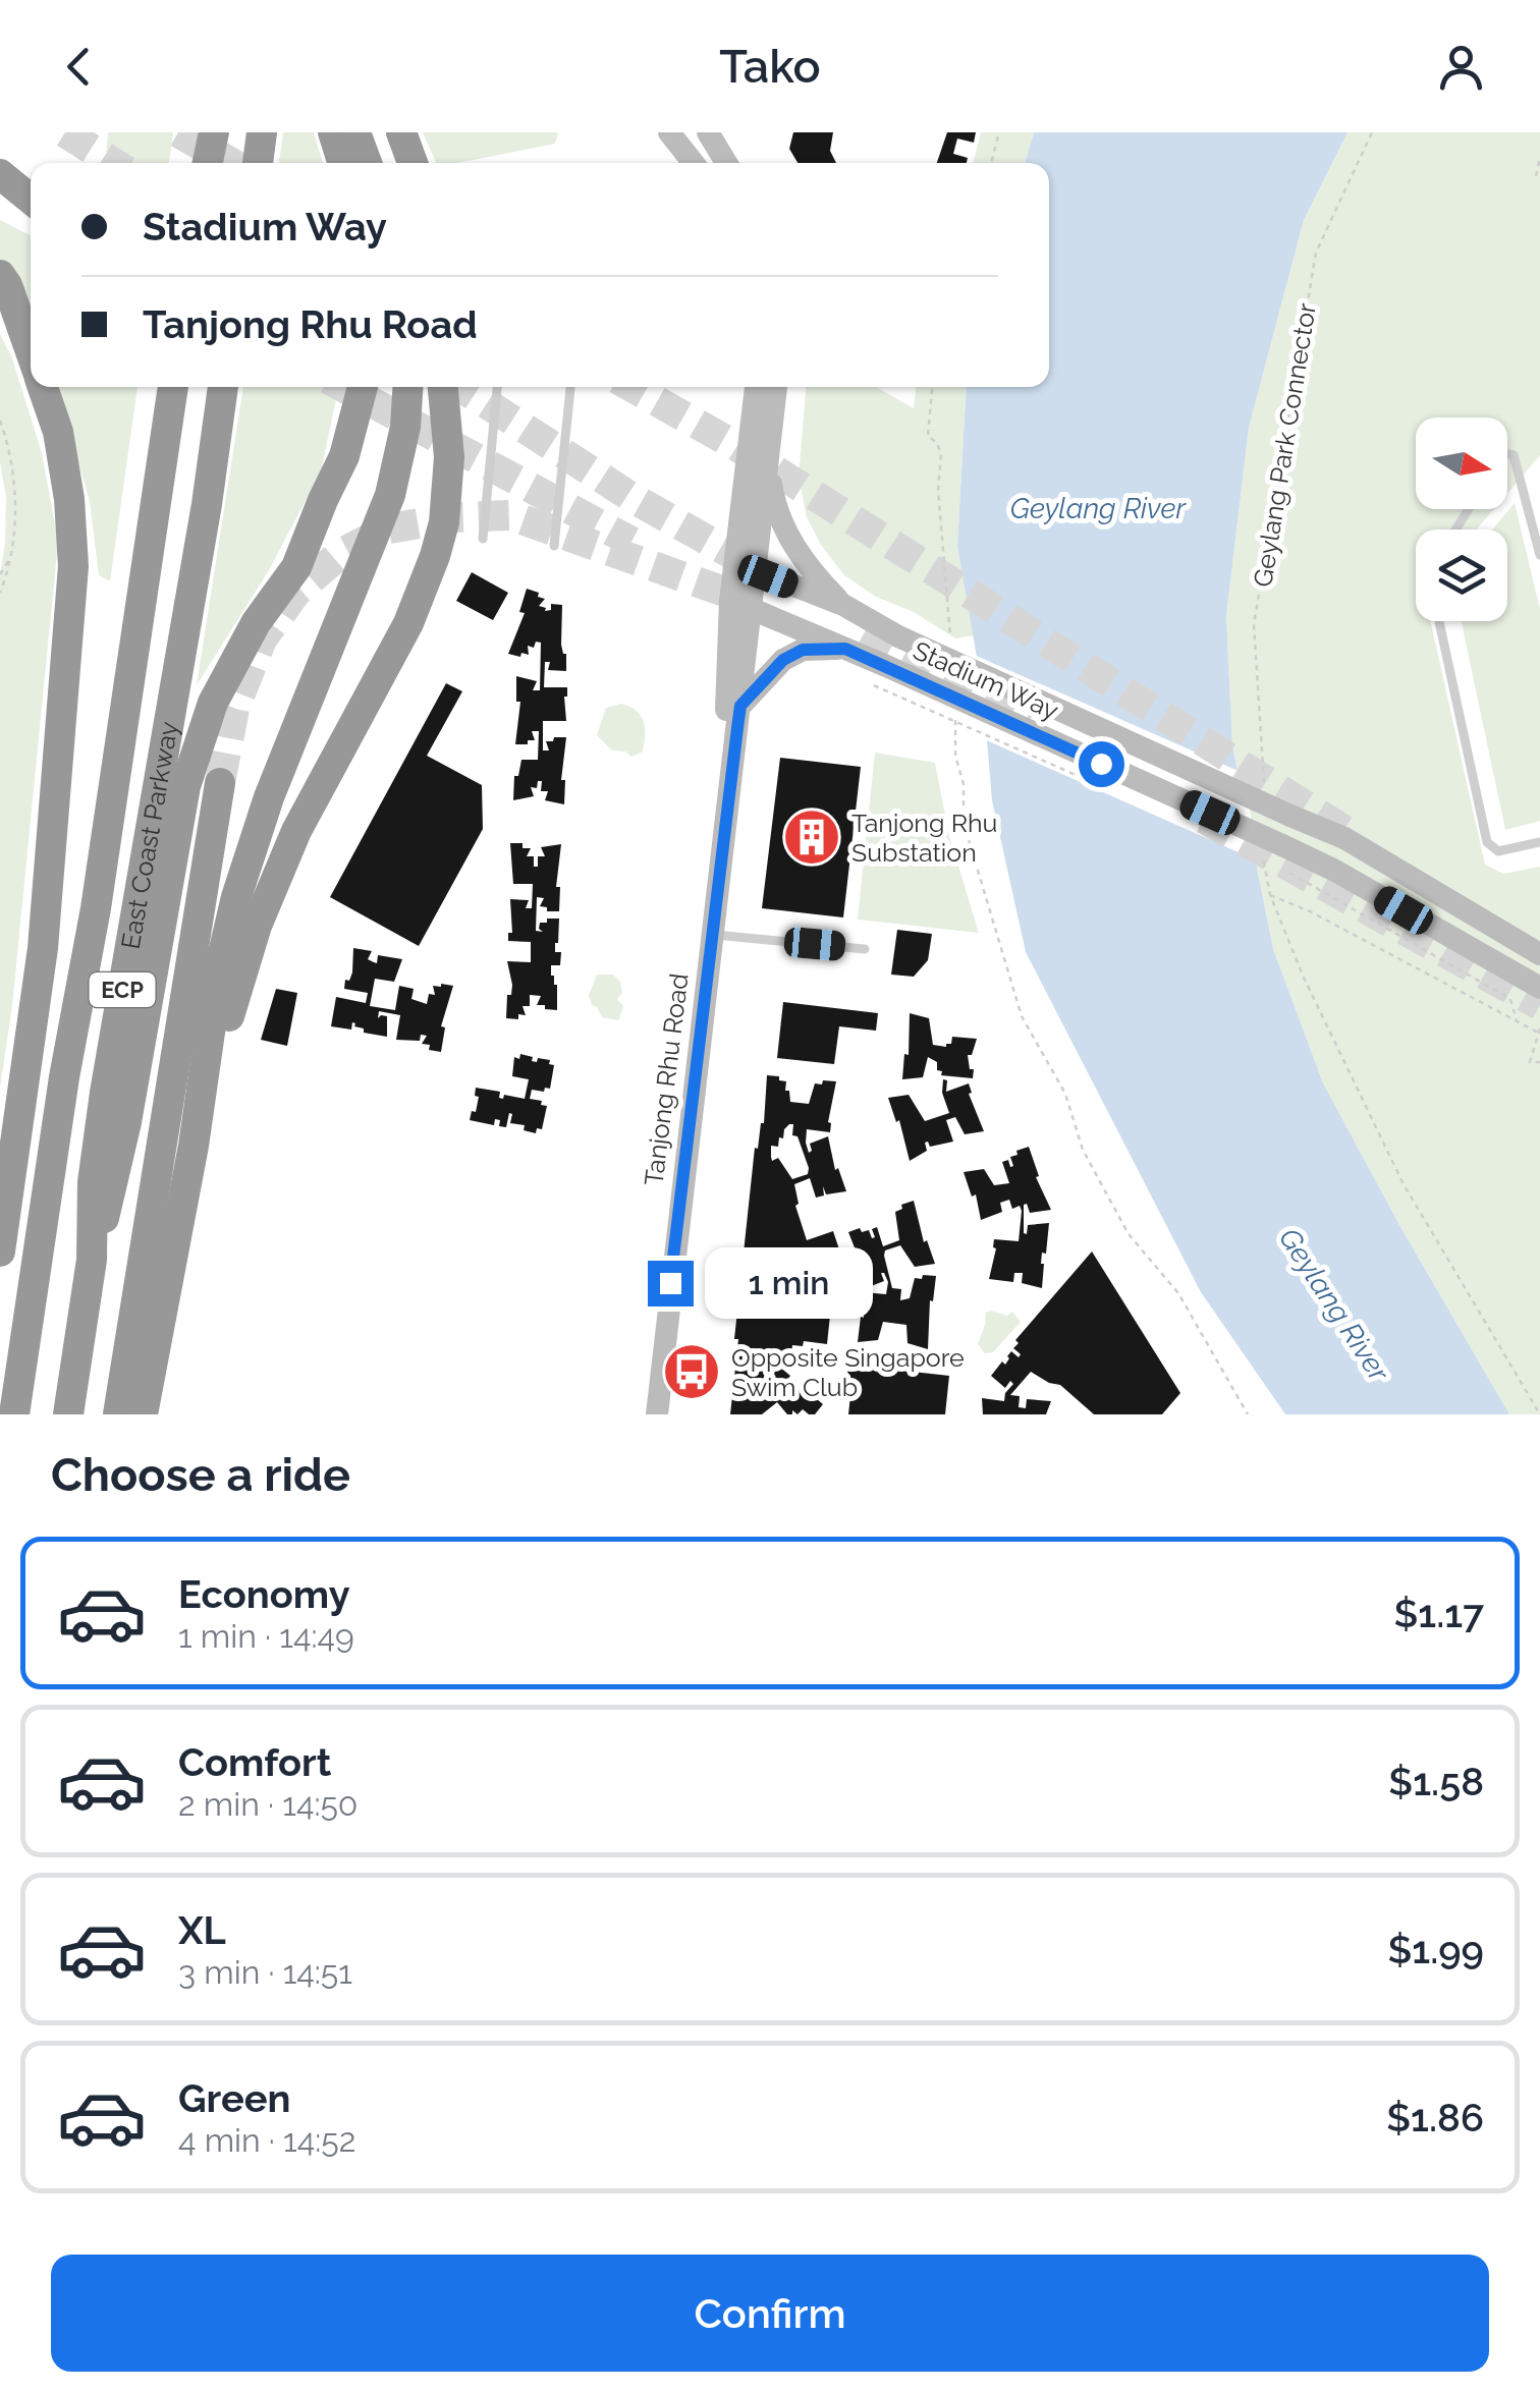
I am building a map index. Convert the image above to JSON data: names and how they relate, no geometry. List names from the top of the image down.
{
  "streets": {
    "highway": ["East Coast Parkway", "ECP"],
    "street": ["Stadium Way", "Tanjong Rhu Road"],
    "path": ["Geylang Park Connector"]
  },
  "crossings": [
    ["Stadium Way", "Tanjong Rhu Road"]
  ],
  "water": ["Geylang River"],
  "places": {
    "building": ["Tanjong Rhu Substation"],
    "bus stop": ["Opposite Singapore Swim Club"]
  },
  "north": "right",
  "page": {
    "header": "Tako",
    "banner": ["Stadium Way", "Tanjong Rhu Road"],
    "bubble": "1 min",
    "heading": "Choose a ride",
    "list": [
      {
        "name": "Economy",
        "note": "1 min · 14:49",
        "value": "$1.17"
      },
      {
        "name": "Comfort",
        "note": "2 min · 14:50",
        "value": "$1.58"
      },
      {
        "name": "XL",
        "note": "3 min · 14:51",
        "value": "$1.99"
      },
      {
        "name": "Green",
        "note": "4 min · 14:52",
        "value": "$1.86"
      }
    ],
    "buttons": "Confirm"
  }
}
